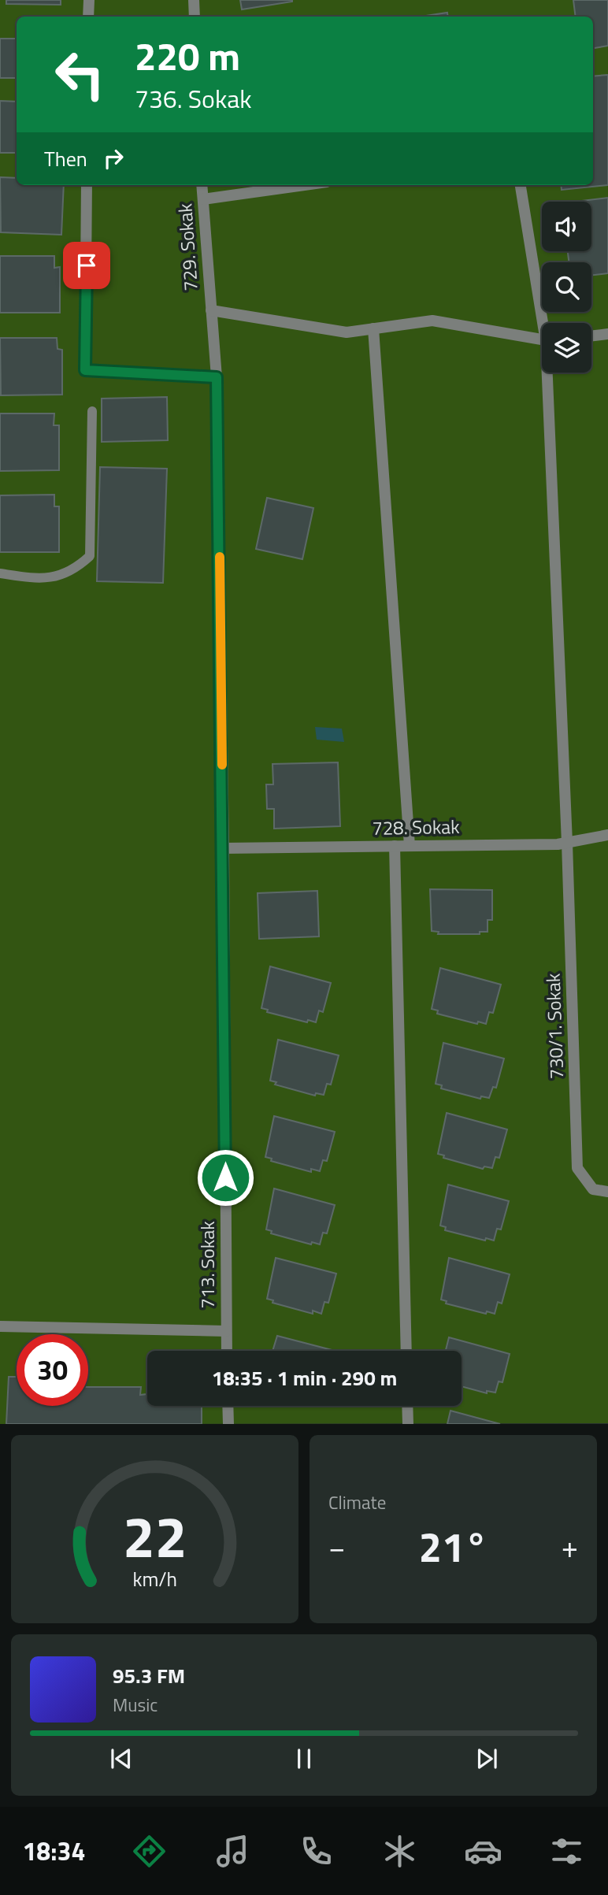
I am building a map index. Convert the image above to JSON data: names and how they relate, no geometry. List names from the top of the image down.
{
  "streets": {
    "street": [
      "729. Sokak",
      "728. Sokak",
      "730/1. Sokak",
      "713. Sokak"
    ]
  },
  "crossings": [
    ["729. Sokak", "713. Sokak"],
    ["728. Sokak", "730/1. Sokak"],
    ["728. Sokak", "713. Sokak"]
  ],
  "page": {
    "turn": ["220 m", "736. Sokak"],
    "then": "Then",
    "limit": "30",
    "trip": "18:35 · 1 min · 290 m",
    "tile": "Climate",
    "heat": ["−", "21°", "+"],
    "song": ["95.3 FM", "Music"],
    "tabs": "18:34",
    "gauge": ["22", "km/h"]
  }
}
